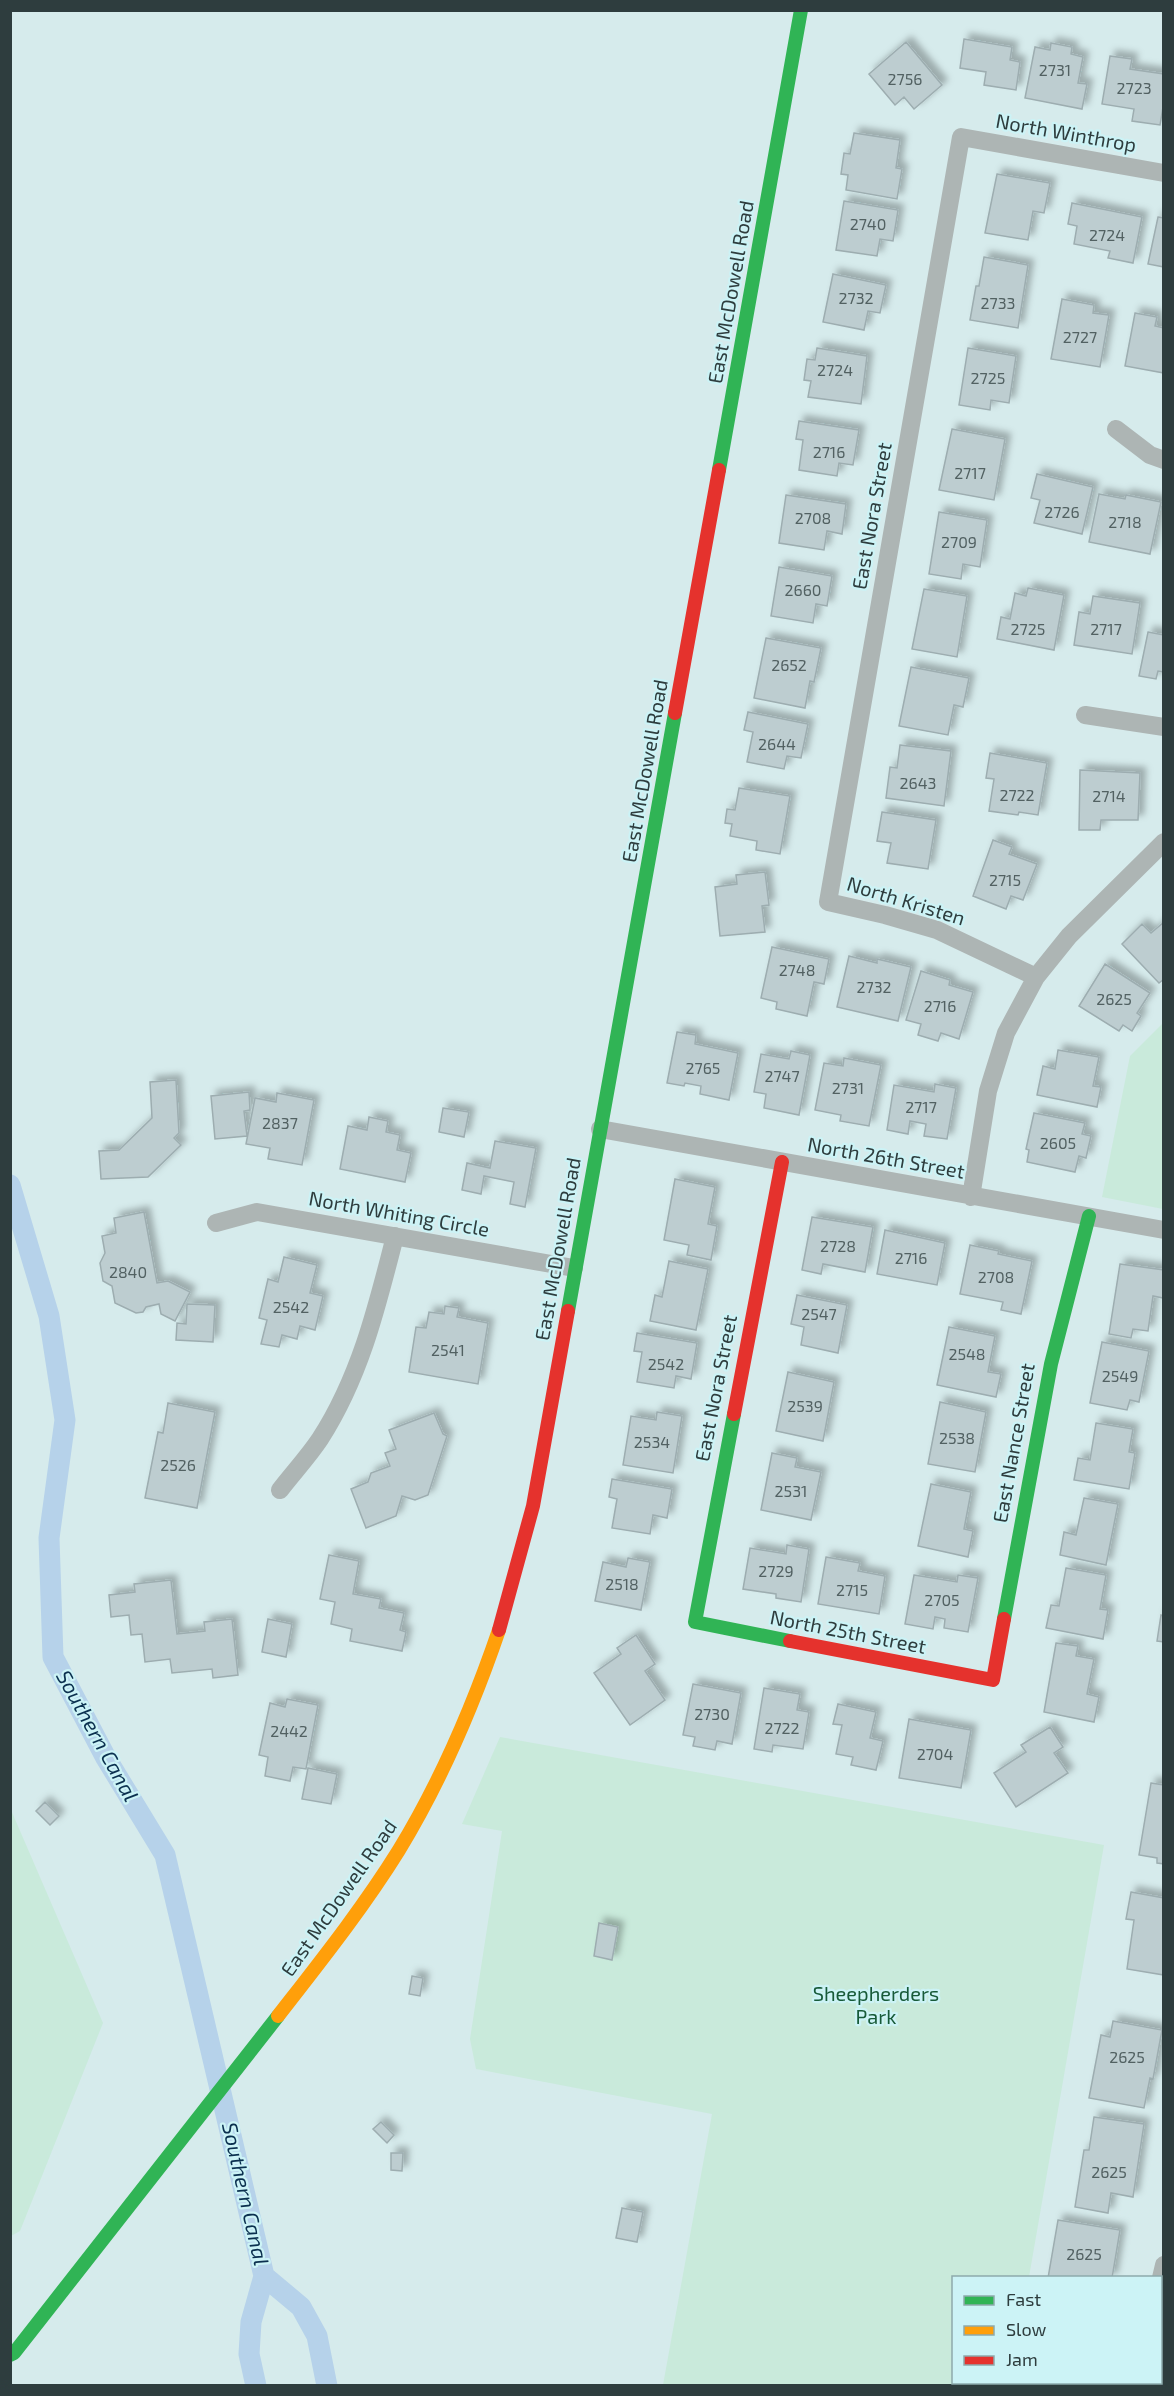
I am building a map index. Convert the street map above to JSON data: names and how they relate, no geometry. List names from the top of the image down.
{
  "streets": {
    "main road": [
      "East McDowell Road",
      "East Nora Street",
      "East Nance Street",
      "North 25th Street"
    ],
    "street": [
      "North Winthrop",
      "North Kristen",
      "North 26th Street",
      "North Whiting Circle"
    ]
  },
  "crossings": [
    ["North Winthrop", "East Nora Street"],
    ["East McDowell Road", "North 26th Street"],
    ["East McDowell Road", "North Whiting Circle"],
    ["East Nora Street", "North Kristen"],
    ["East Nora Street", "North 26th Street"],
    ["East Nora Street", "North 25th Street"],
    ["North 26th Street", "East Nance Street"],
    ["East Nance Street", "North 25th Street"]
  ],
  "water": ["Southern Canal"],
  "parks": ["Sheepherders Park"],
  "house_numbers": [
    "2731",
    "2756",
    "2723",
    "2740",
    "2724",
    "2732",
    "2733",
    "2727",
    "2724",
    "2725",
    "2716",
    "2717",
    "2726",
    "2708",
    "2718",
    "2709",
    "2660",
    "2725",
    "2717",
    "2652",
    "2644",
    "2643",
    "2722",
    "2714",
    "2715",
    "2748",
    "2732",
    "2625",
    "2716",
    "2765",
    "2747",
    "2731",
    "2717",
    "2837",
    "2605",
    "2728",
    "2716",
    "2840",
    "2708",
    "2542",
    "2547",
    "2541",
    "2548",
    "2542",
    "2549",
    "2539",
    "2538",
    "2534",
    "2526",
    "2531",
    "2729",
    "2518",
    "2715",
    "2705",
    "2730",
    "2722",
    "2442",
    "2704",
    "2625",
    "2625",
    "2625"
  ],
  "legend": ["Fast", "Slow", "Jam"]
}
